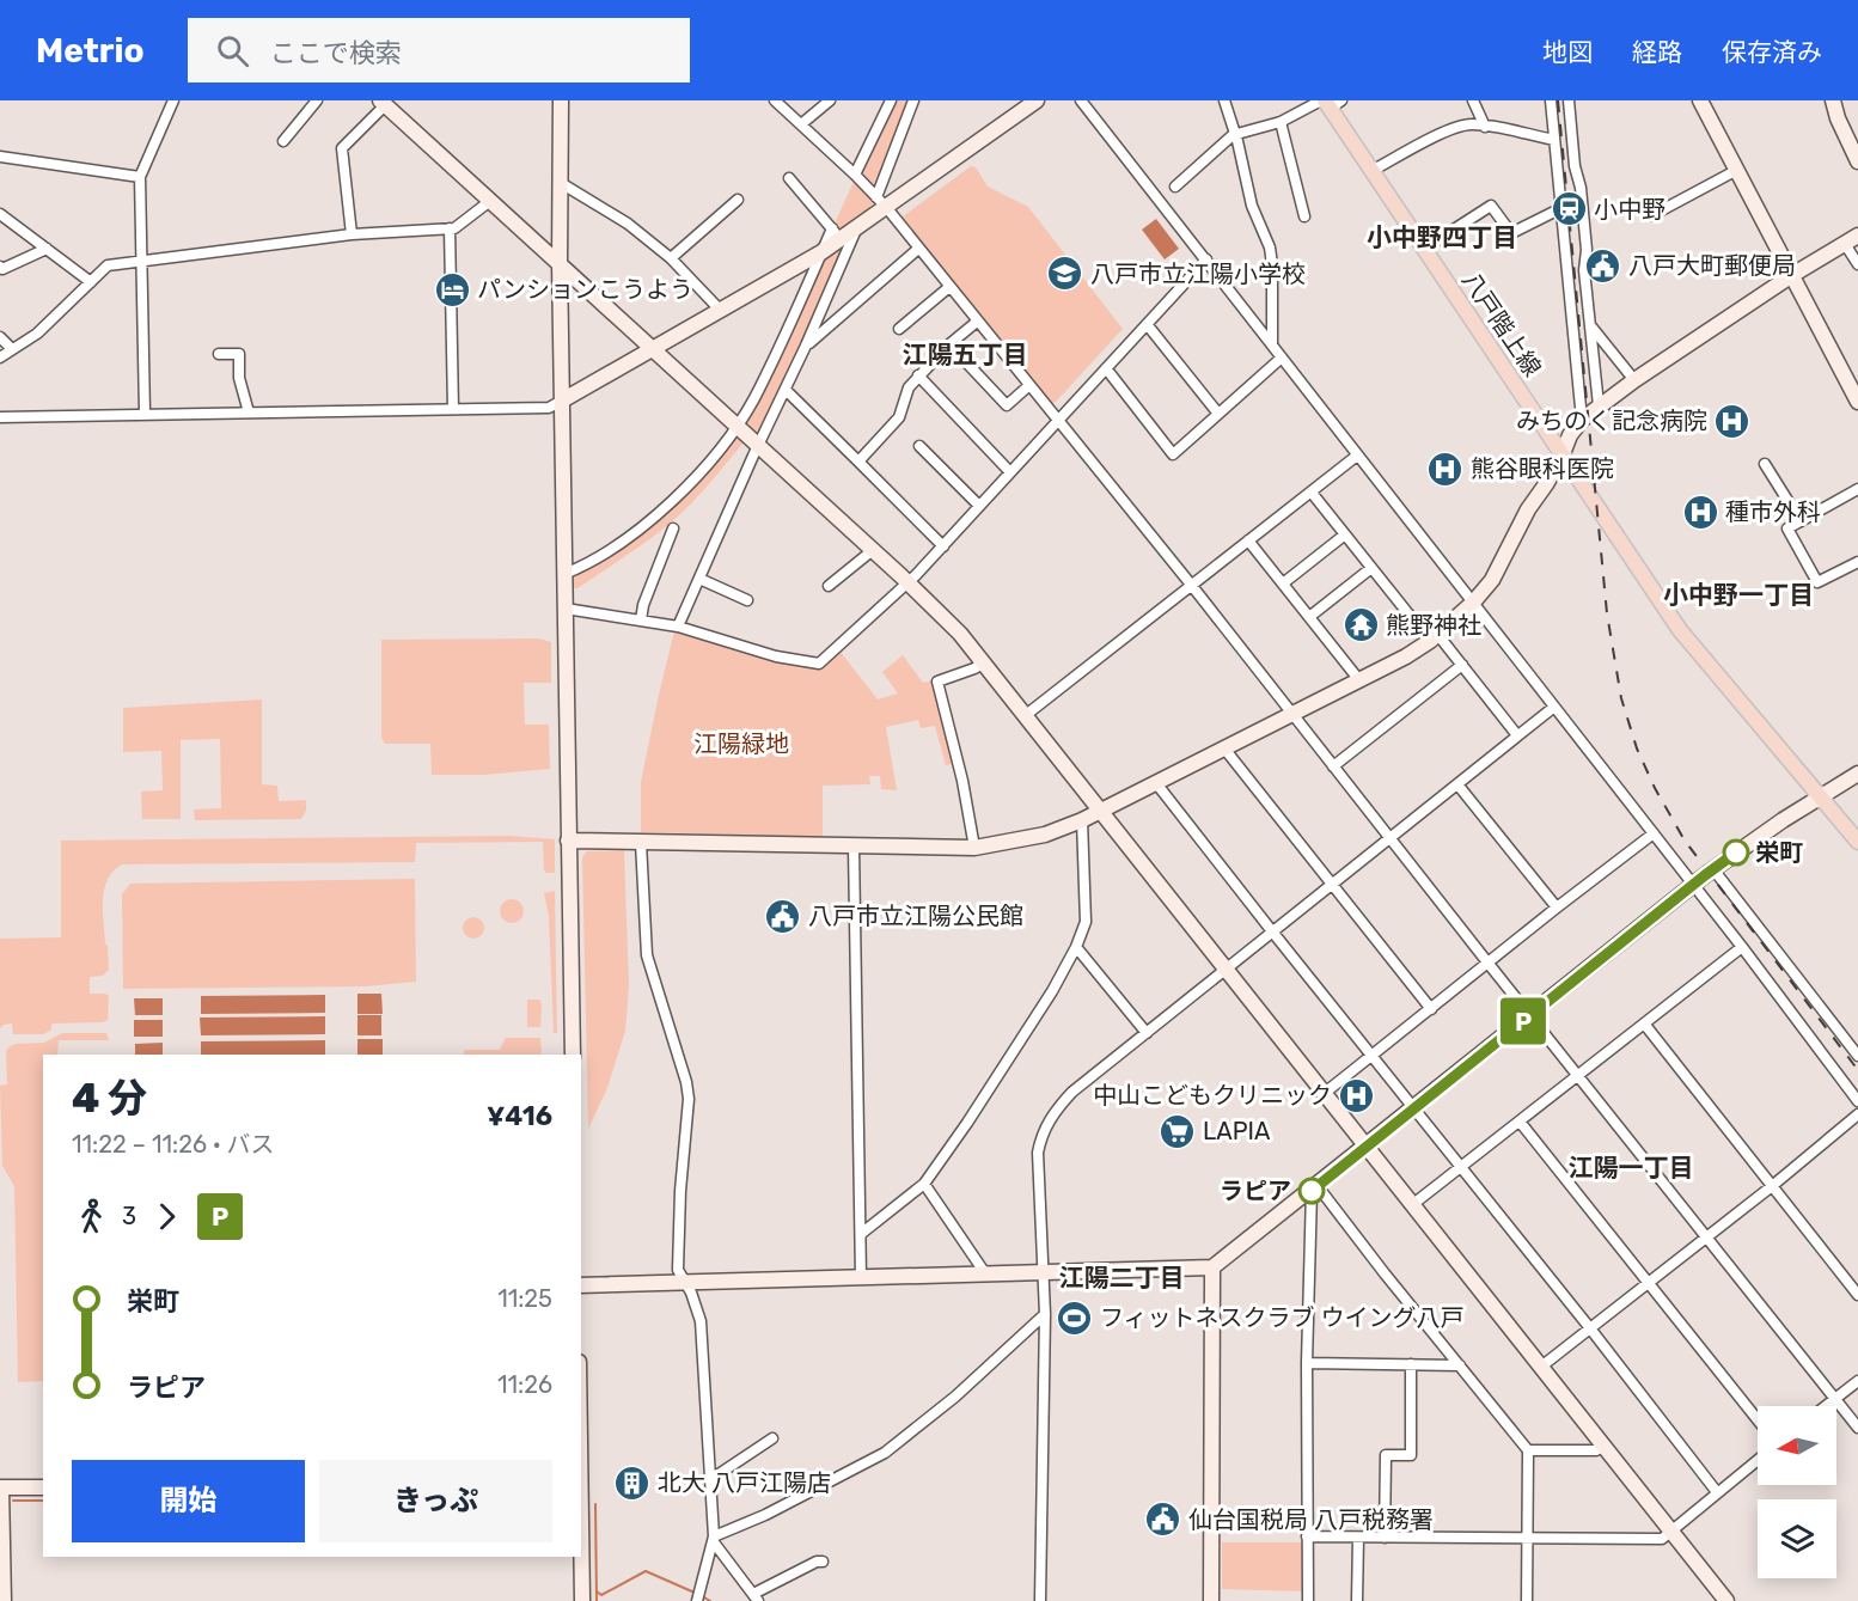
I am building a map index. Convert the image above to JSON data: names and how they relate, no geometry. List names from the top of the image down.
{
  "streets": {
    "main road": ["八戸階上線"]
  },
  "districts": [
    "小中野四丁目",
    "江陽五丁目",
    "小中野一丁目",
    "江陽一丁目",
    "江陽二丁目"
  ],
  "parks": ["江陽緑地"],
  "places": {
    "station": ["小中野"],
    "public building": ["八戸大町郵便局", "八戸市立江陽公民館", "仙台国税局 八戸税務署"],
    "school or university": ["八戸市立江陽小学校"],
    "hotel": ["パンションこうよう"],
    "hospital": [
      "みちのく記念病院",
      "熊谷眼科医院",
      "種市外科",
      "中山こどもクリニック"
    ],
    "temple": ["熊野神社"],
    "other": ["栄町", "ラピア"],
    "supermarket": ["LAPIA"],
    "sports": ["フィットネスクラブ ウイング八戸"],
    "building": ["北大 八戸江陽店"]
  },
  "lines": ["bus line P"],
  "north": "left",
  "page": {
    "header": "Metrio",
    "search": "ここで検索",
    "nav": ["地図", "経路", "保存済み"],
    "on_map": "P",
    "heading": ["4 分", "11:22 – 11:26 · バス", "¥416"],
    "legs": ["3", "P"],
    "list": [
      {
        "name": "栄町",
        "value": "11:25"
      },
      {
        "name": "ラピア",
        "value": "11:26"
      }
    ],
    "buttons": ["開始", "きっぷ"]
  }
}
